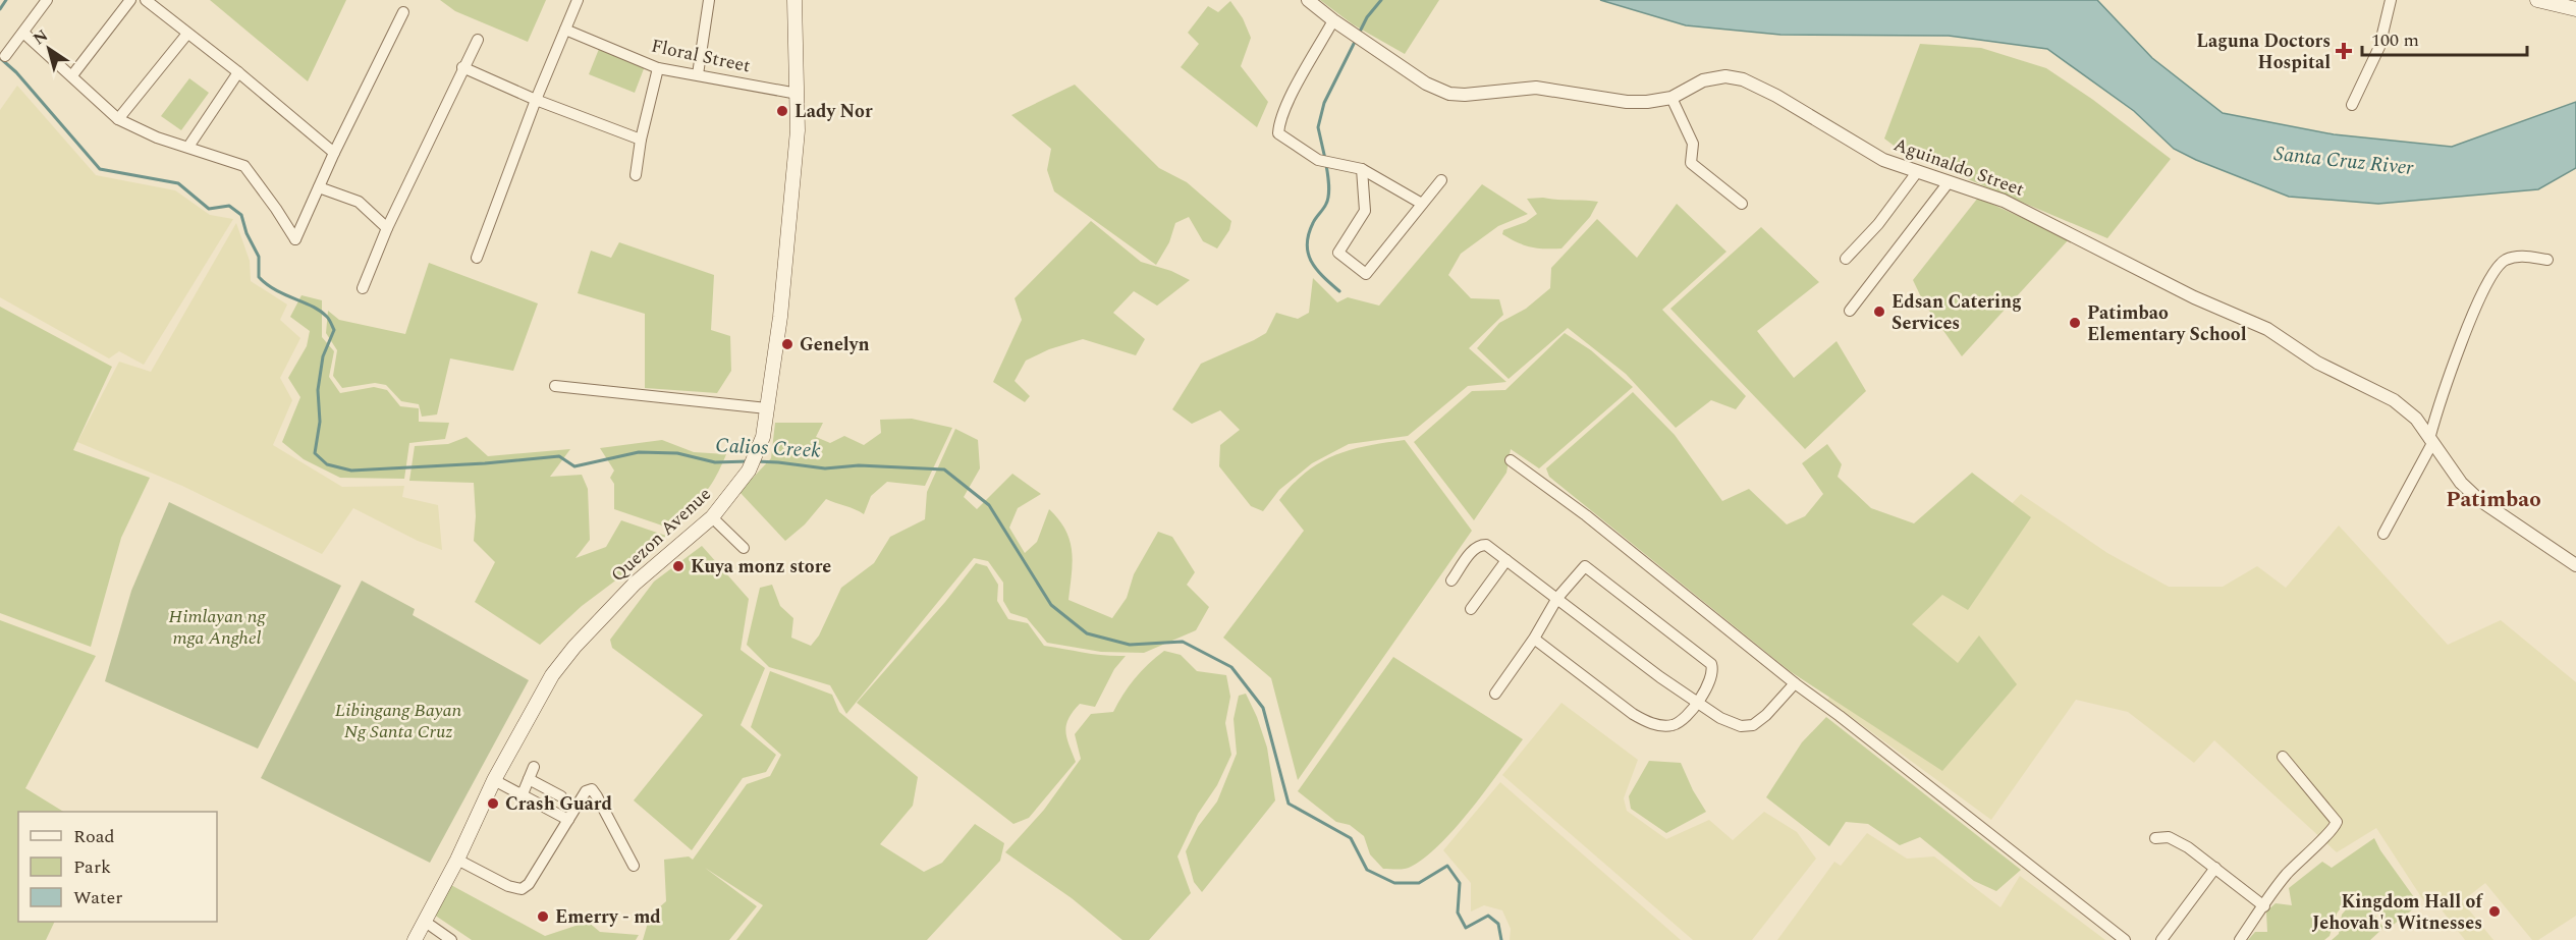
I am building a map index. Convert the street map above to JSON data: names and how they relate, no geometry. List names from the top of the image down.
{
  "streets": {
    "main road": ["Quezon Avenue"],
    "street": ["Floral Street", "Aguinaldo Street"]
  },
  "crossings": [
    ["Floral Street", "Quezon Avenue"]
  ],
  "districts": ["Patimbao"],
  "water": ["Santa Cruz River", "Calios Creek"],
  "parks": ["Himlayan ng mga Anghel", "Libingang Bayan Ng Santa Cruz"],
  "places": {
    "health": ["Laguna Doctors Hospital"],
    "other": [
      "Lady Nor",
      "Edsan Catering Services",
      "Patimbao Elementary School",
      "Genelyn",
      "Kuya monz store",
      "Crash Guard",
      "Kingdom Hall of Jehovah's Witnesses",
      "Emerry - md"
    ]
  },
  "legend": ["Road", "Park", "Water"],
  "scale_bar": "100 m",
  "north": "top left"
}
